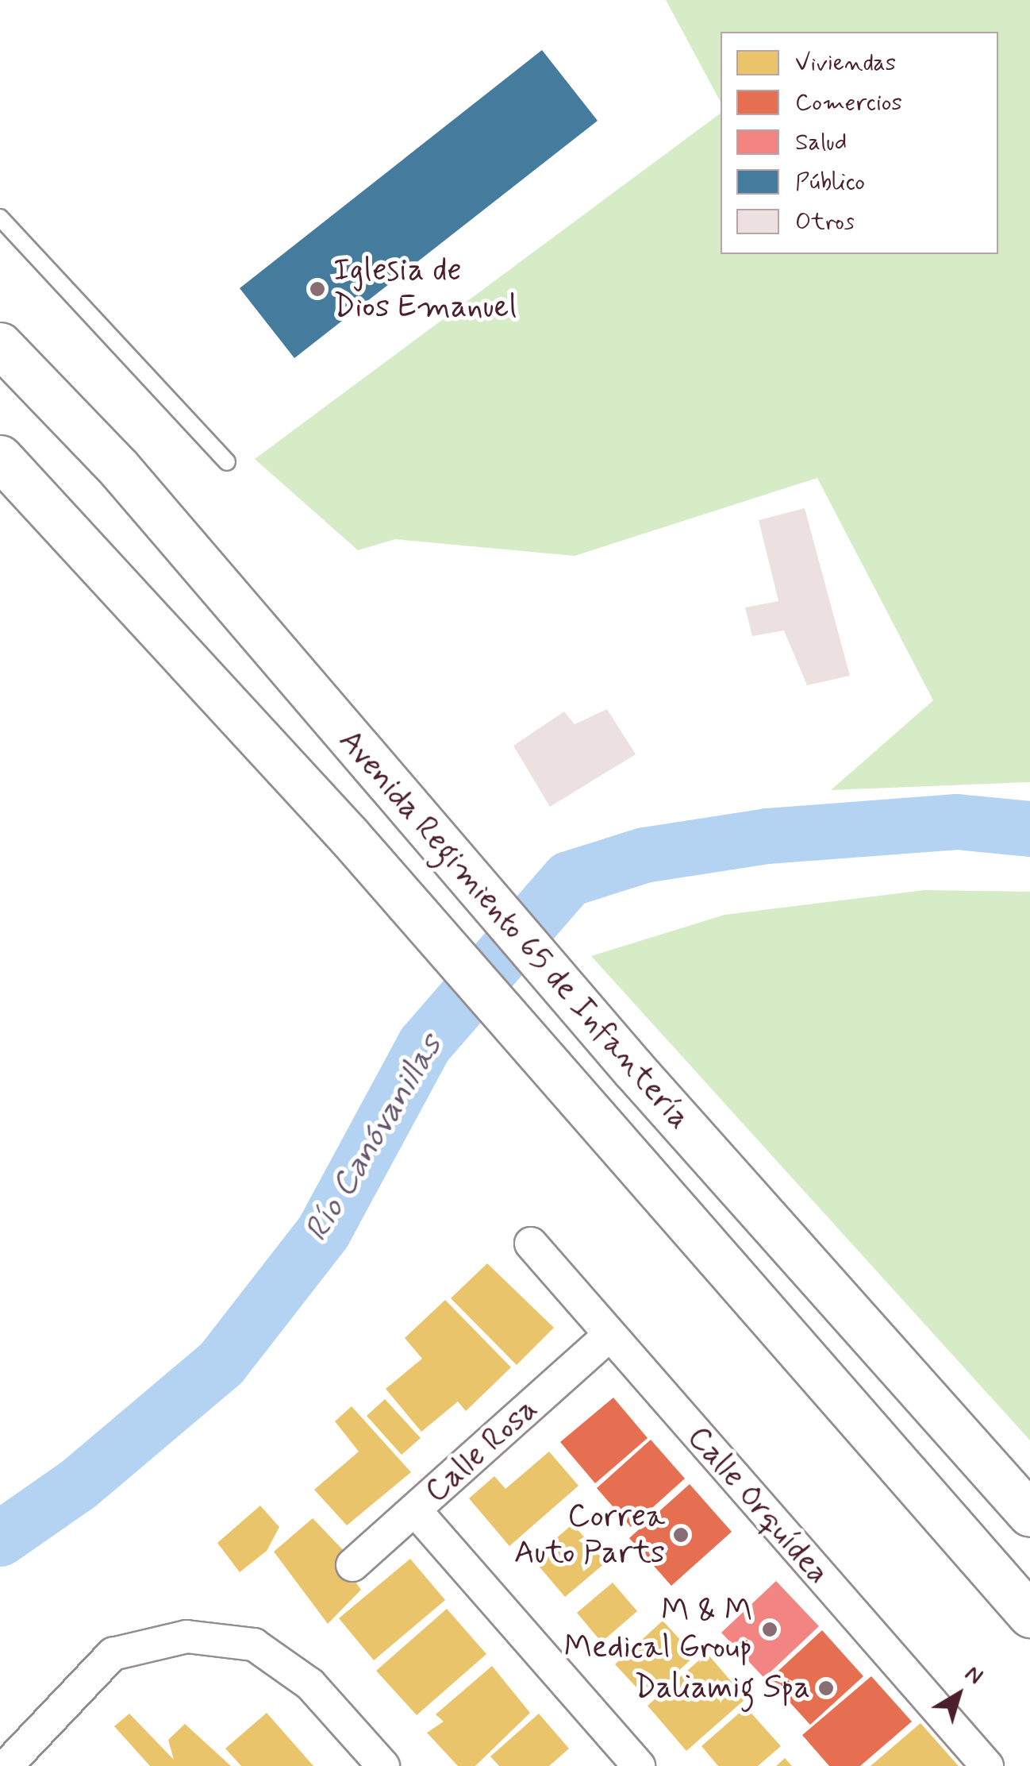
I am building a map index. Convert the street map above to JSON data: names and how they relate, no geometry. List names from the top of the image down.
{
  "streets": {
    "main road": ["Avenida Regimiento 65 de Infantería"],
    "street": ["Calle Rosa", "Calle Orquídea"]
  },
  "crossings": [
    ["Calle Rosa", "Calle Orquídea"]
  ],
  "water": ["Río Canóvanillas"],
  "places": [
    "Iglesia de Dios Emanuel",
    "Correa Auto Parts",
    "M & M Medical Group",
    "Daliamig Spa"
  ],
  "legend": [
    "Viviendas",
    "Comercios",
    "Salud",
    "Público",
    "Otros"
  ],
  "north": "top right"
}
